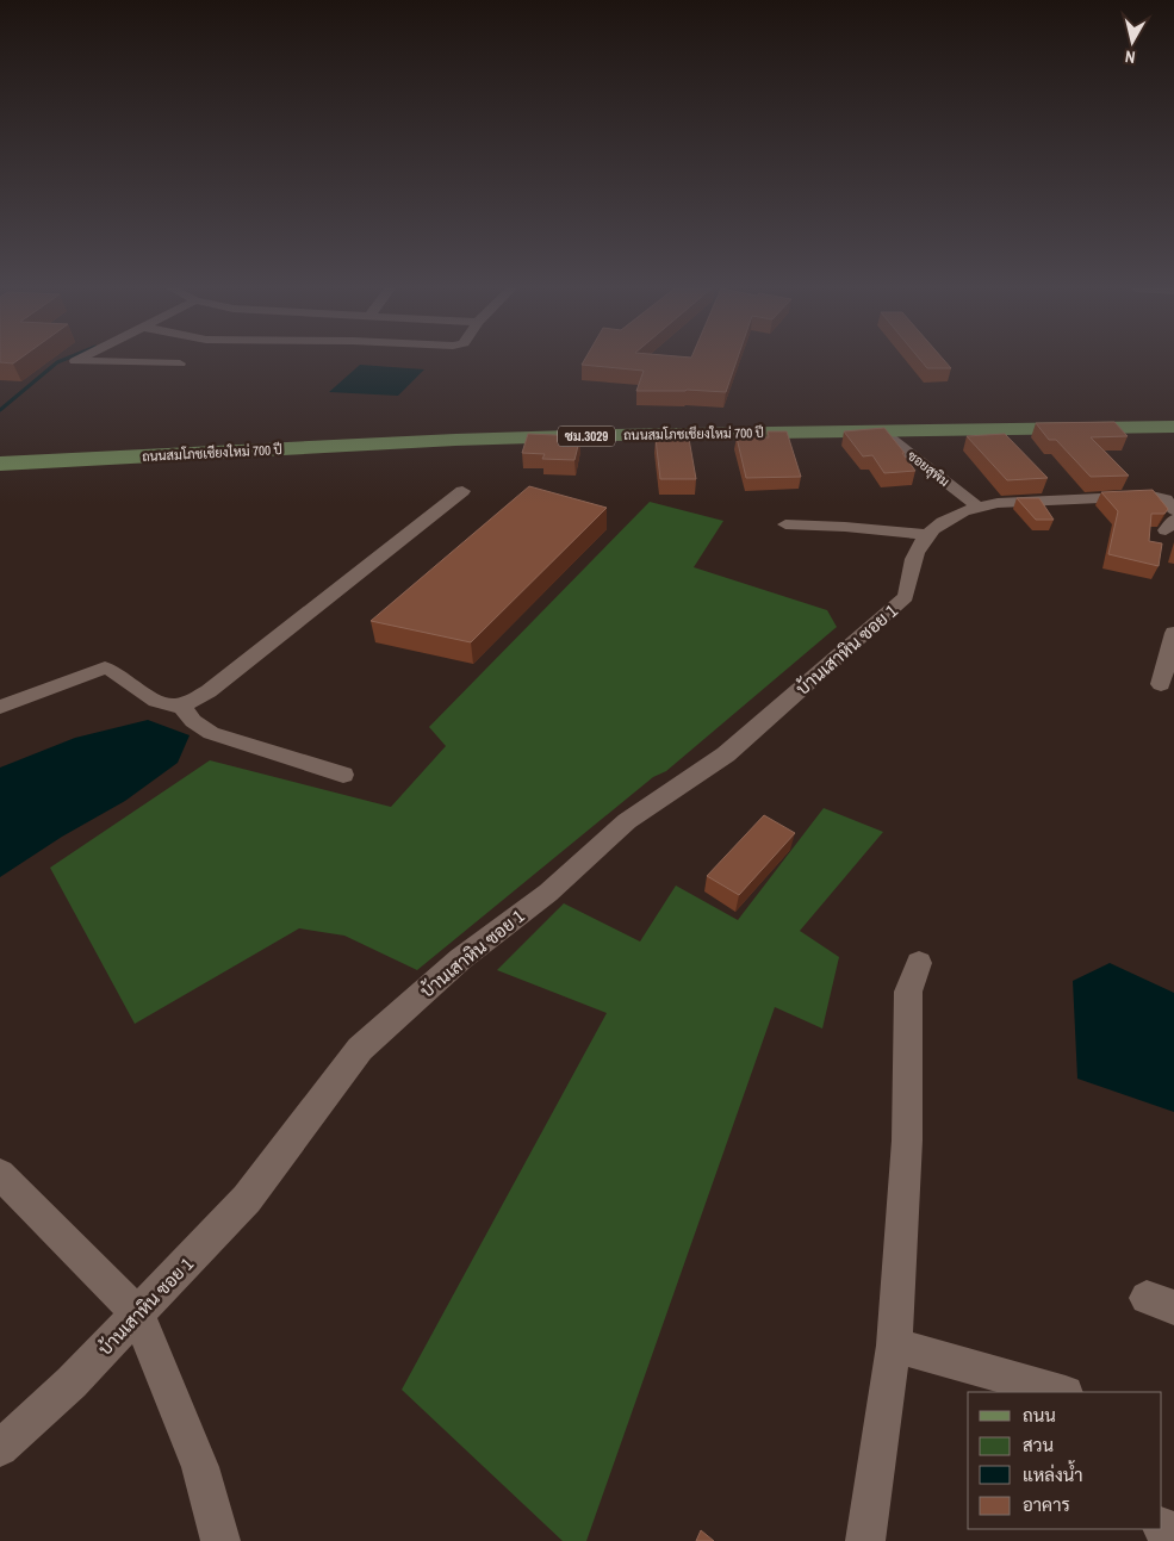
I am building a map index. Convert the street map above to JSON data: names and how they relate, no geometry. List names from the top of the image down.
{
  "streets": {
    "main road": ["ถนนสมโภชเชียงใหม่ 700 ปี", "ชม.3029"],
    "street": ["ซอยสุพิม", "บ้านเสาหิน ซอย 1"]
  },
  "crossings": [
    ["ถนนสมโภชเชียงใหม่ 700 ปี", "ซอยสุพิม"],
    ["ซอยสุพิม", "บ้านเสาหิน ซอย 1"]
  ],
  "legend": [
    "ถนน",
    "สวน",
    "แหล่งน้ำ",
    "อาคาร"
  ],
  "north": "bottom"
}
